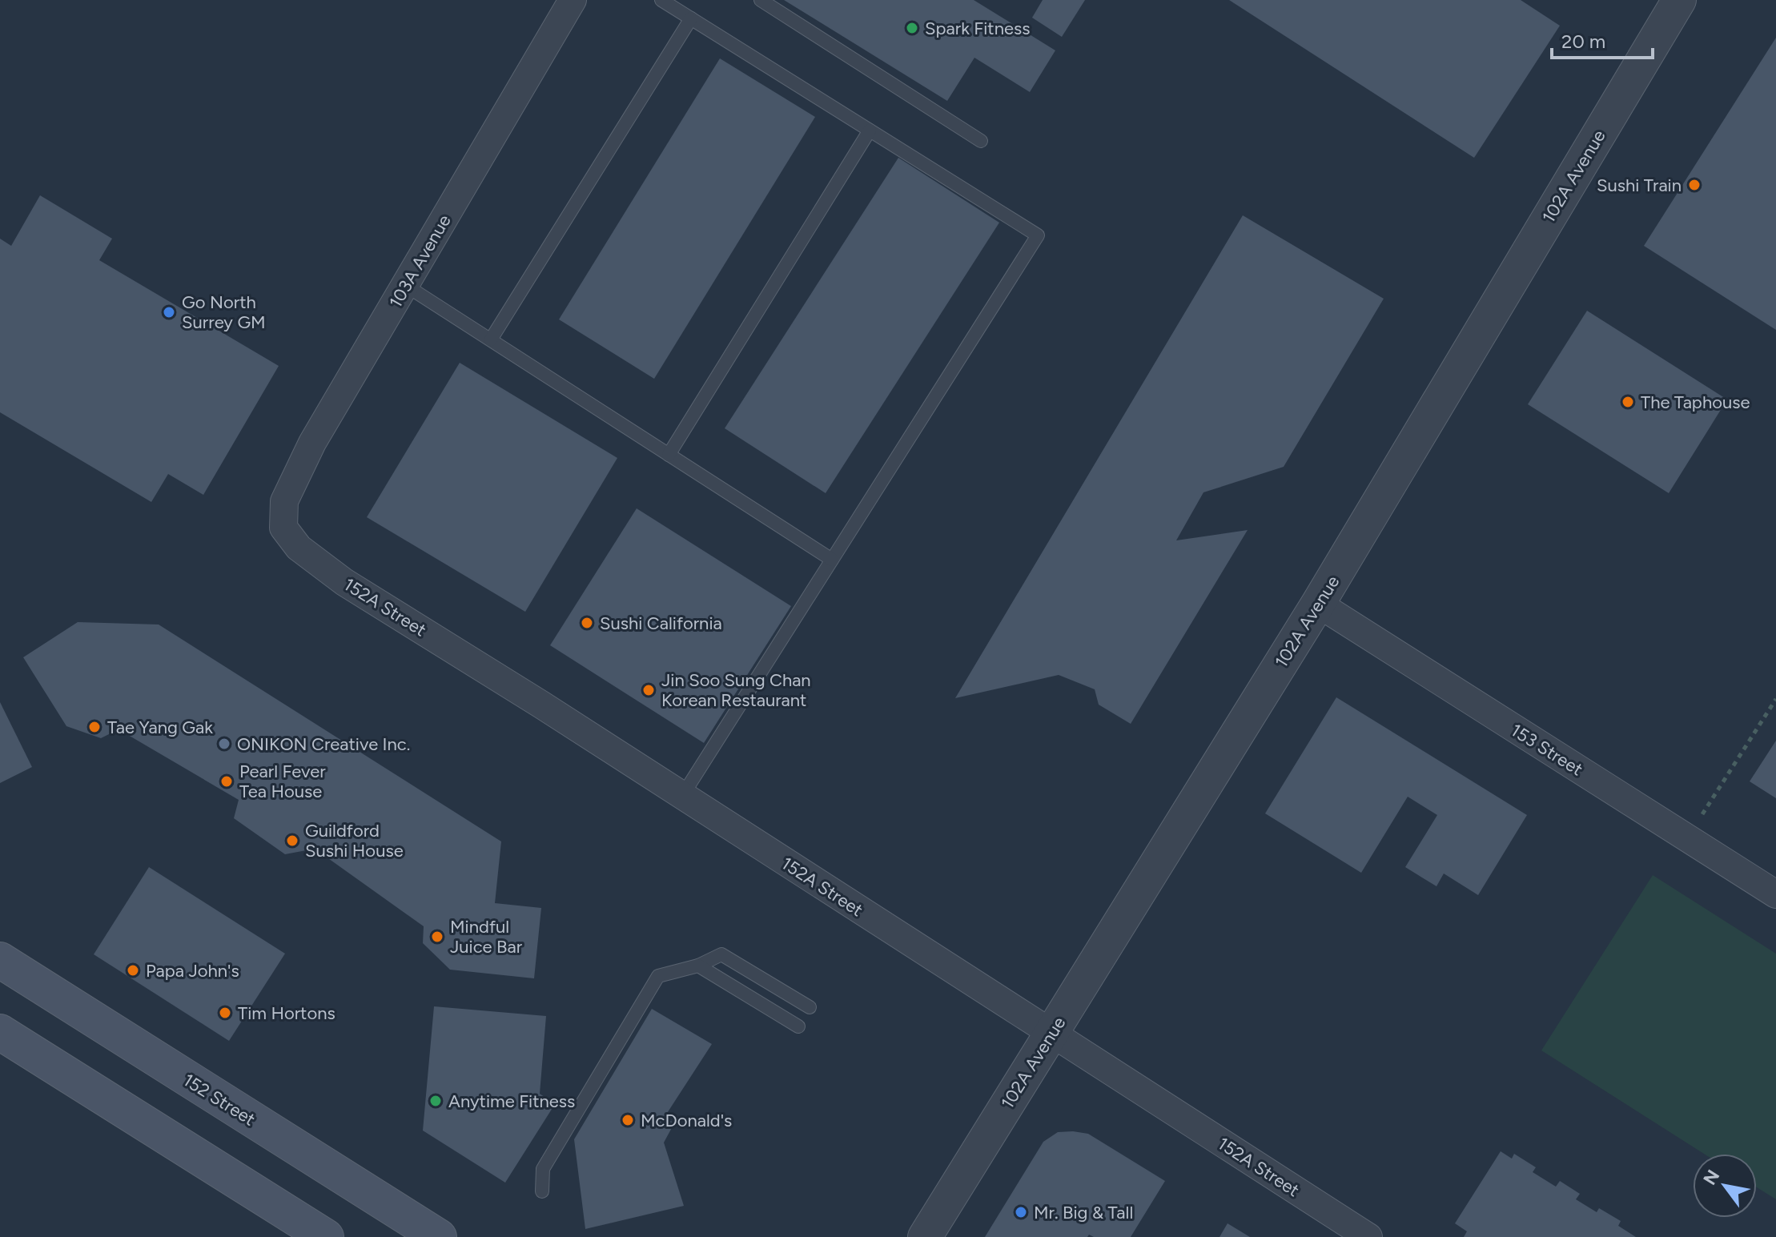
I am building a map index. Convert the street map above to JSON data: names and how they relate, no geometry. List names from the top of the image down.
{
  "streets": {
    "main road": ["152 Street"],
    "street": [
      "102A Avenue",
      "103A Avenue",
      "152A Street",
      "153 Street"
    ]
  },
  "crossings": [
    ["102A Avenue", "152A Street"],
    ["102A Avenue", "153 Street"],
    ["103A Avenue", "152A Street"]
  ],
  "places": [
    "Spark Fitness",
    "Sushi Train",
    "Go North Surrey GM",
    "The Taphouse",
    "Sushi California",
    "Jin Soo Sung Chan Korean Restaurant",
    "Tae Yang Gak",
    "ONIKON Creative Inc.",
    "Pearl Fever Tea House",
    "Guildford Sushi House",
    "Mindful Juice Bar",
    "Papa John's",
    "Tim Hortons",
    "Anytime Fitness",
    "McDonald's",
    "Mr. Big & Tall"
  ],
  "scale_bar": "20 m",
  "north": "top left"
}
